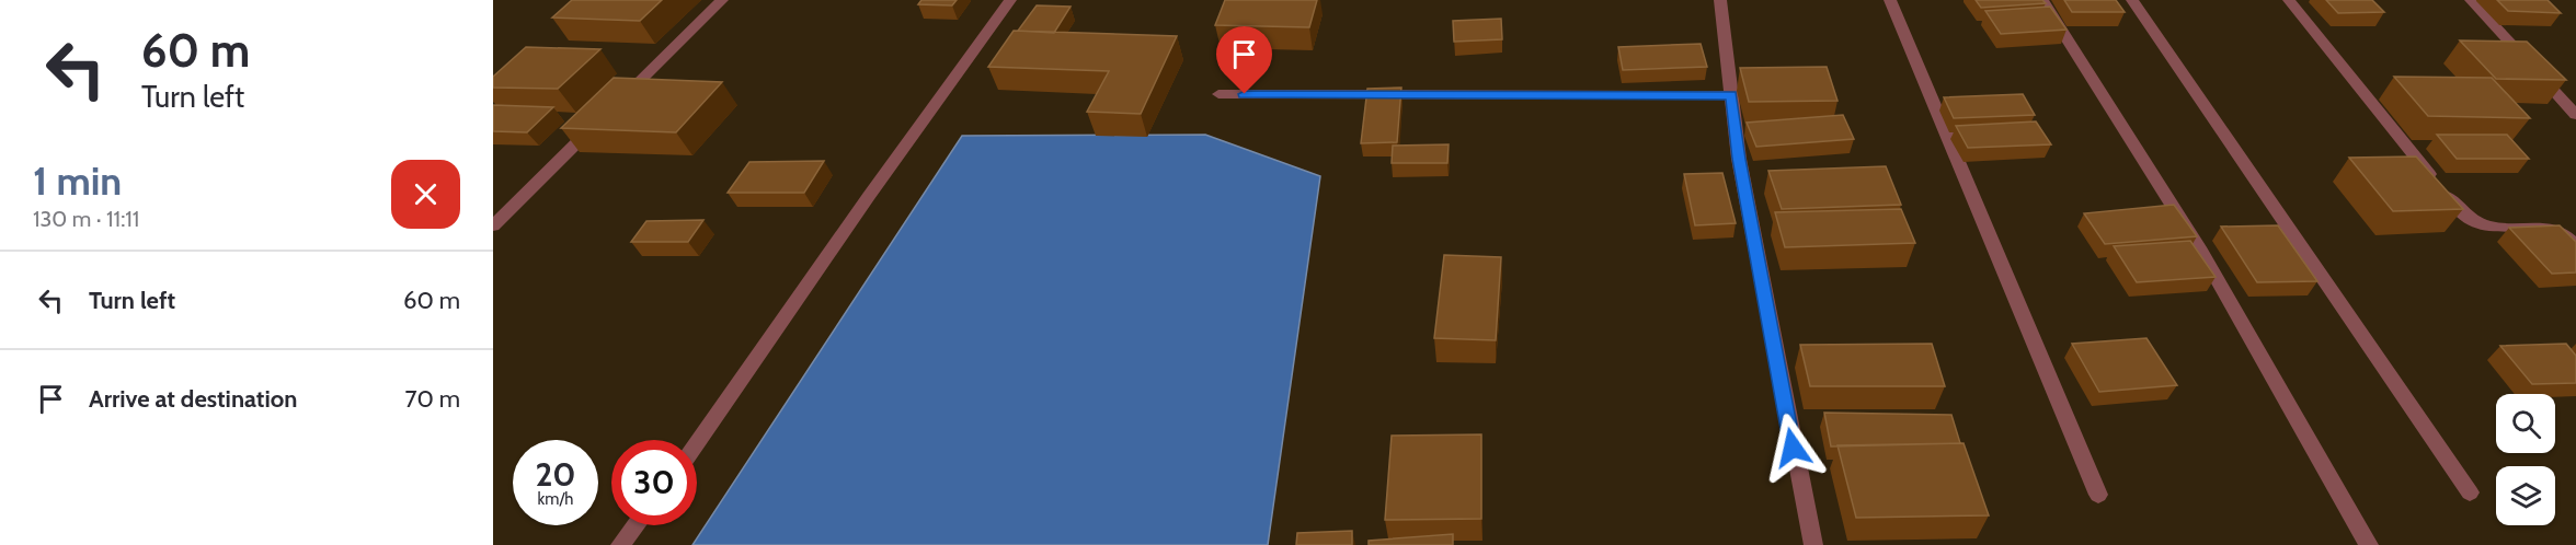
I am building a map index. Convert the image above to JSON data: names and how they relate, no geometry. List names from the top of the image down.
{
  "page": {
    "turn": ["60 m", "Turn left"],
    "heading": ["1 min", "130 m · 11:11"],
    "list": [
      {
        "name": "Turn left",
        "value": "60 m"
      },
      {
        "name": "Arrive at destination",
        "value": "70 m"
      }
    ],
    "speed": "20 km/h",
    "limit": "30"
  }
}
